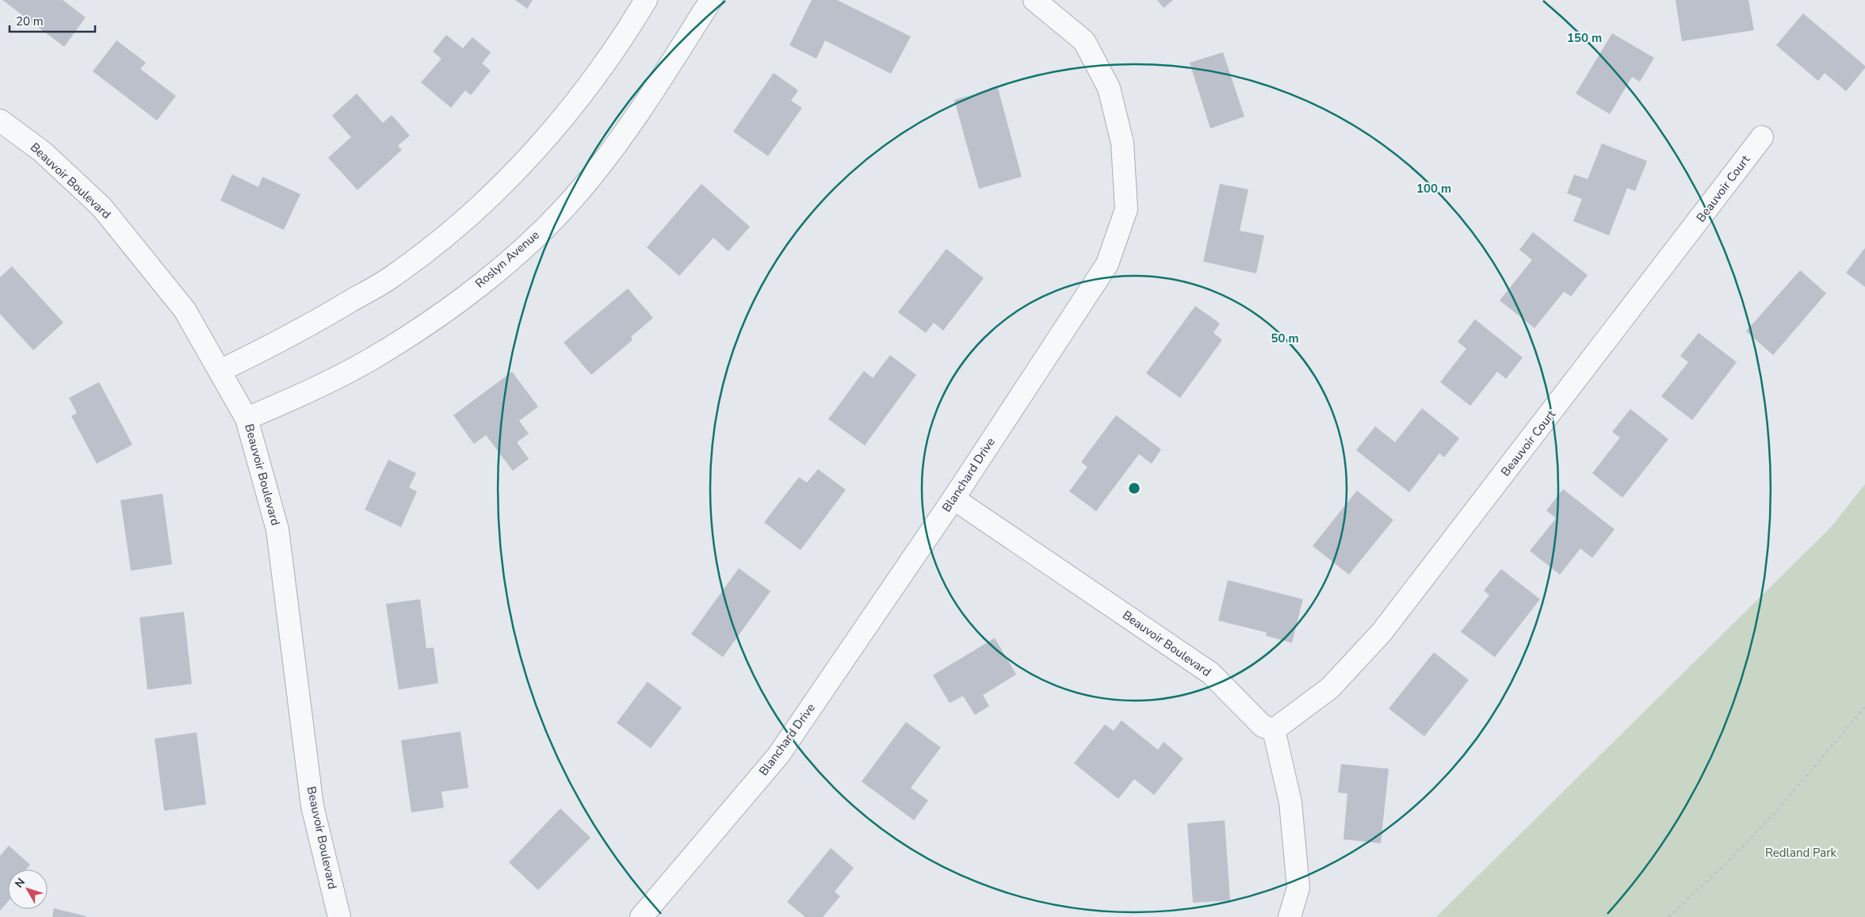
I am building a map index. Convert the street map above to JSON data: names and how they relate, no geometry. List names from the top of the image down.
{
  "streets": {
    "street": [
      "Beauvoir Boulevard",
      "Beauvoir Court",
      "Roslyn Avenue",
      "Blanchard Drive"
    ]
  },
  "crossings": [
    ["Beauvoir Boulevard", "Beauvoir Court"],
    ["Beauvoir Boulevard", "Roslyn Avenue"],
    ["Beauvoir Boulevard", "Blanchard Drive"]
  ],
  "parks": ["Redland Park"],
  "scale_bar": "20 m",
  "north": "top left",
  "rings": ["150 m", "100 m", "50 m"]
}
